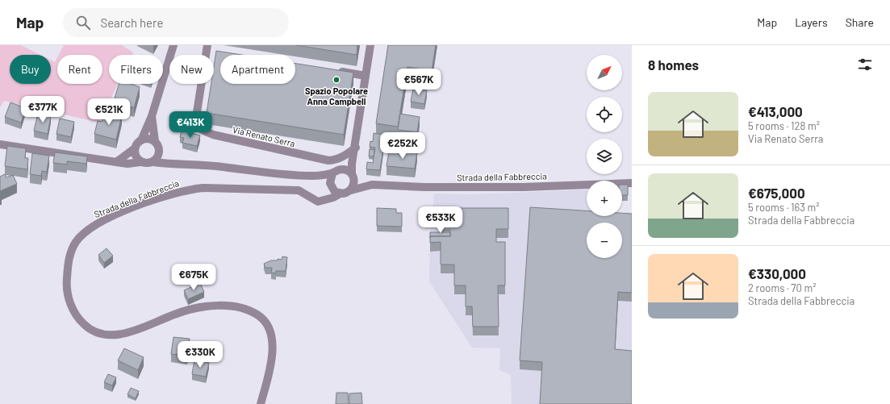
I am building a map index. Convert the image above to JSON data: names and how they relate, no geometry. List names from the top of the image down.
{
  "streets": {
    "street": ["Via Renato Serra", "Strada della Fabbreccia"]
  },
  "places": ["Spazio Popolare Anna Campbell"],
  "north": "top right",
  "page": {
    "header": "Map",
    "search": "Search here",
    "nav": ["Map", "Layers", "Share"],
    "heading": "8 homes",
    "map_buttons": ["+", "−"],
    "chip": [
      "Buy",
      "Rent",
      "Filters",
      "New",
      "Apartment"
    ],
    "price": [
      "€567K",
      "€377K",
      "€521K",
      "€413K",
      "€252K",
      "€533K",
      "€675K",
      "€330K"
    ],
    "list": [
      {
        "name": "€413,000",
        "note": "5 rooms · 128 m² · Via Renato Serra"
      },
      {
        "name": "€675,000",
        "note": "5 rooms · 163 m² · Strada della Fabbreccia"
      },
      {
        "name": "€330,000",
        "note": "2 rooms · 70 m² · Strada della Fabbreccia"
      }
    ]
  }
}
